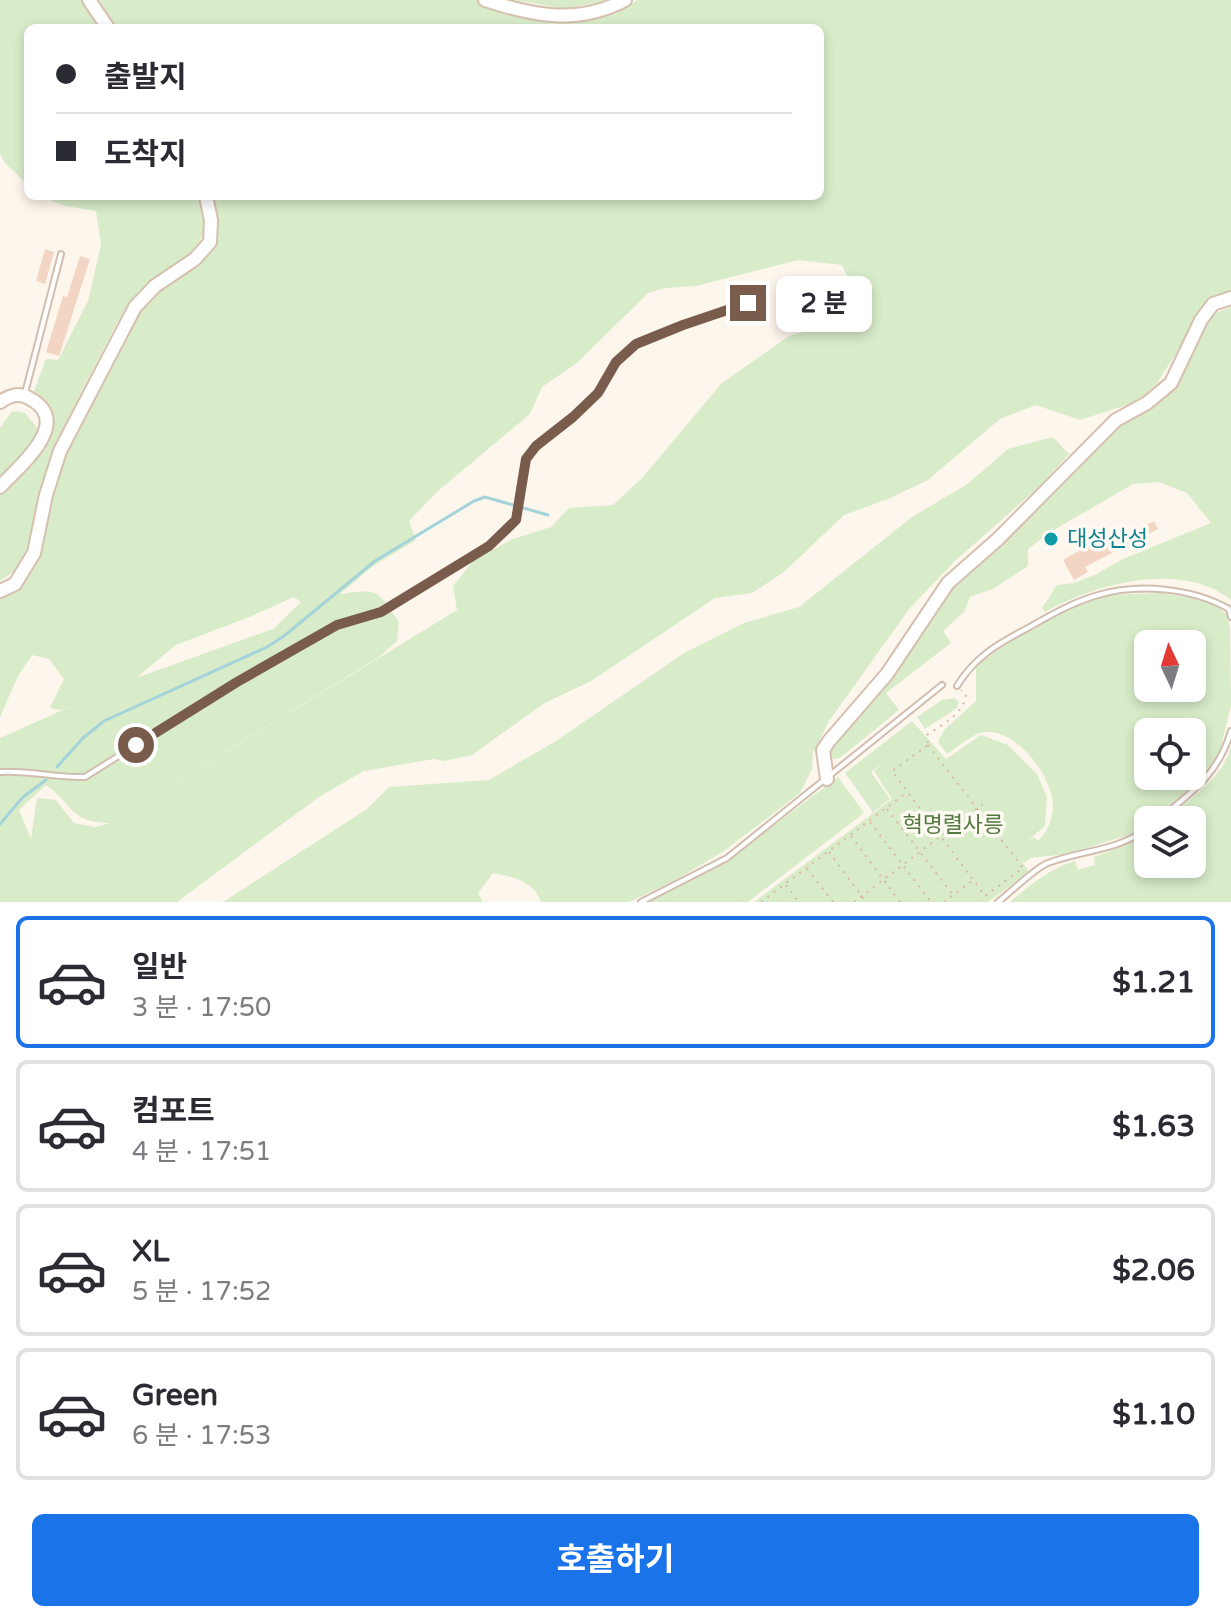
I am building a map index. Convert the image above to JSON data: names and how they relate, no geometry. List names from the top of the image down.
{
  "parks": ["혁명렬사릉"],
  "places": ["대성산성"],
  "north": "top",
  "page": {
    "banner": ["출발지", "도착지"],
    "bubble": "2 분",
    "list": [
      {
        "name": "일반",
        "note": "3 분 · 17:50",
        "value": "$1.21"
      },
      {
        "name": "컴포트",
        "note": "4 분 · 17:51",
        "value": "$1.63"
      },
      {
        "name": "XL",
        "note": "5 분 · 17:52",
        "value": "$2.06"
      },
      {
        "name": "Green",
        "note": "6 분 · 17:53",
        "value": "$1.10"
      }
    ],
    "buttons": "호출하기"
  }
}
